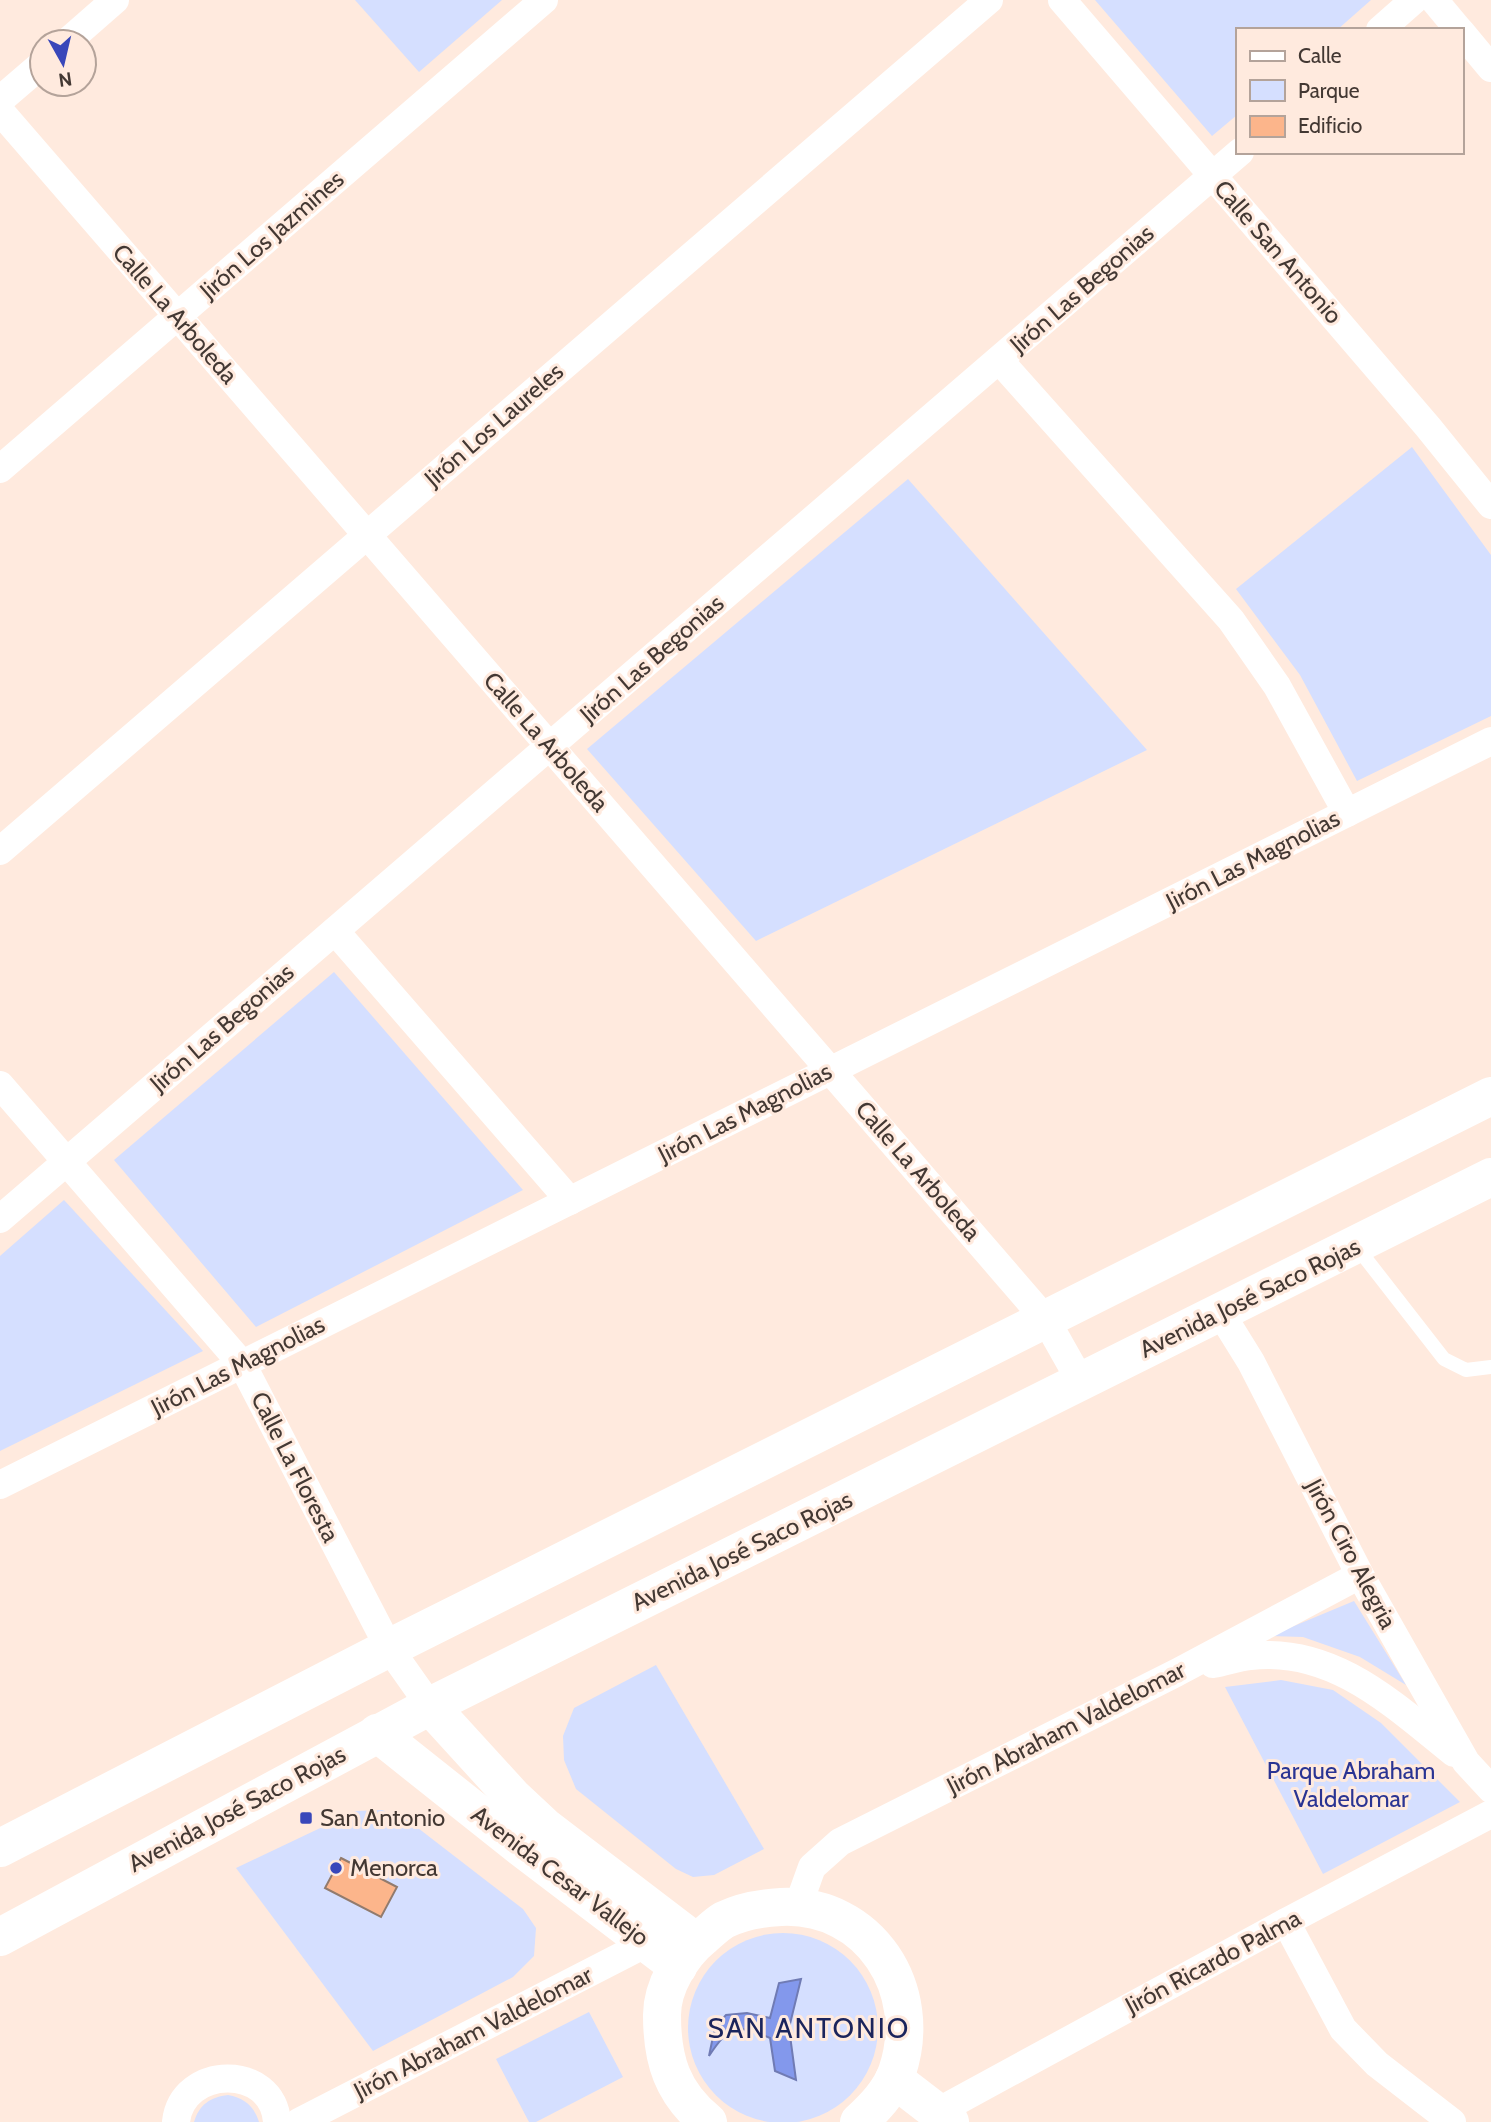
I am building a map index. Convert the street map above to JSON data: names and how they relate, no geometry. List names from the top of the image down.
{
  "streets": {
    "main road": ["Avenida José Saco Rojas", "Avenida Cesar Vallejo"],
    "street": [
      "Jirón Los Jazmines",
      "Calle San Antonio",
      "Jirón Las Begonias",
      "Calle La Arboleda",
      "Jirón Los Laureles",
      "Jirón Las Magnolias",
      "Calle La Floresta",
      "Jirón Ciro Alegria",
      "Jirón Abraham Valdelomar",
      "Jirón Ricardo Palma"
    ]
  },
  "crossings": [
    ["Jirón Los Jazmines", "Calle La Arboleda"],
    ["Calle San Antonio", "Jirón Las Begonias"],
    ["Jirón Las Begonias", "Calle La Arboleda"],
    ["Jirón Las Begonias", "Calle La Floresta"],
    ["Calle La Arboleda", "Jirón Los Laureles"],
    ["Calle La Arboleda", "Jirón Las Magnolias"],
    ["Calle La Arboleda", "Avenida José Saco Rojas"],
    ["Jirón Las Magnolias", "Calle La Floresta"],
    ["Avenida José Saco Rojas", "Calle La Floresta"],
    ["Avenida José Saco Rojas", "Jirón Ciro Alegria"],
    ["Avenida José Saco Rojas", "Avenida Cesar Vallejo"],
    ["Calle La Floresta", "Avenida Cesar Vallejo"],
    ["Jirón Ciro Alegria", "Jirón Abraham Valdelomar"],
    ["Jirón Abraham Valdelomar", "Avenida Cesar Vallejo"]
  ],
  "districts": ["SAN ANTONIO"],
  "parks": ["Parque Abraham Valdelomar"],
  "places": {
    "transit": ["San Antonio"],
    "other": ["Menorca"]
  },
  "legend": ["Calle", "Parque", "Edificio"],
  "north": "bottom"
}
